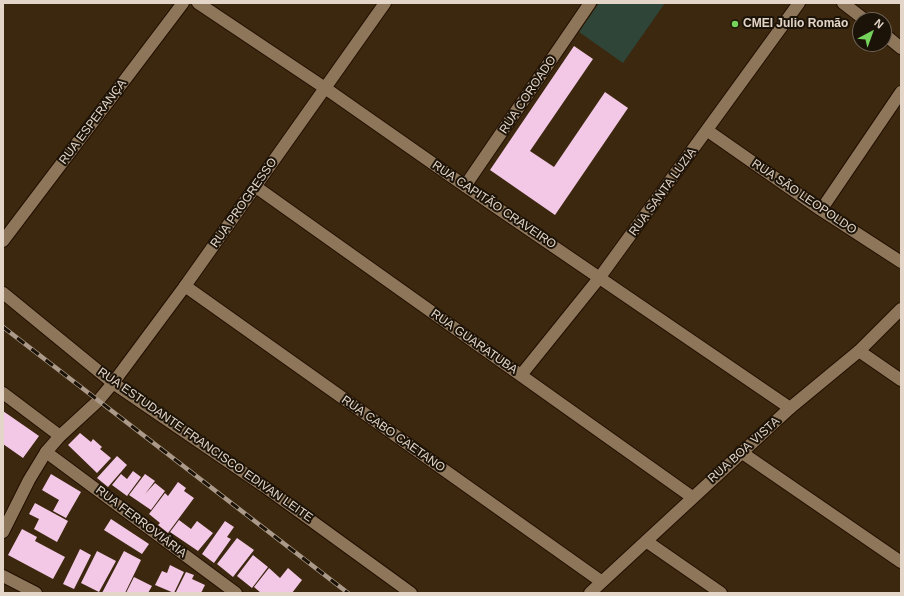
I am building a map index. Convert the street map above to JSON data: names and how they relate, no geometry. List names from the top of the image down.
{
  "streets": {
    "street": [
      "RUA COROADO",
      "RUA ESPERANÇA",
      "RUA SANTA LUZIA",
      "RUA SÃO LEOPOLDO",
      "RUA PROGRESSO",
      "RUA CAPITÃO CRAVEIRO",
      "RUA GUARATUBA",
      "RUA CABO CAETANO",
      "RUA ESTUDANTE FRANCISCO EDIVAN LEITE",
      "RUA BOA VISTA",
      "RUA FERROVIÁRIA"
    ]
  },
  "crossings": [
    ["RUA COROADO", "RUA CAPITÃO CRAVEIRO"],
    ["RUA SANTA LUZIA", "RUA SÃO LEOPOLDO"],
    ["RUA SANTA LUZIA", "RUA CAPITÃO CRAVEIRO"],
    ["RUA SANTA LUZIA", "RUA GUARATUBA"],
    ["RUA PROGRESSO", "RUA CAPITÃO CRAVEIRO"],
    ["RUA PROGRESSO", "RUA GUARATUBA"],
    ["RUA PROGRESSO", "RUA CABO CAETANO"],
    ["RUA PROGRESSO", "RUA ESTUDANTE FRANCISCO EDIVAN LEITE"],
    ["RUA PROGRESSO", "RUA FERROVIÁRIA"],
    ["RUA CAPITÃO CRAVEIRO", "RUA BOA VISTA"],
    ["RUA GUARATUBA", "RUA BOA VISTA"],
    ["RUA CABO CAETANO", "RUA BOA VISTA"]
  ],
  "places": ["CMEI Julio Romão"],
  "north": "top right"
}
